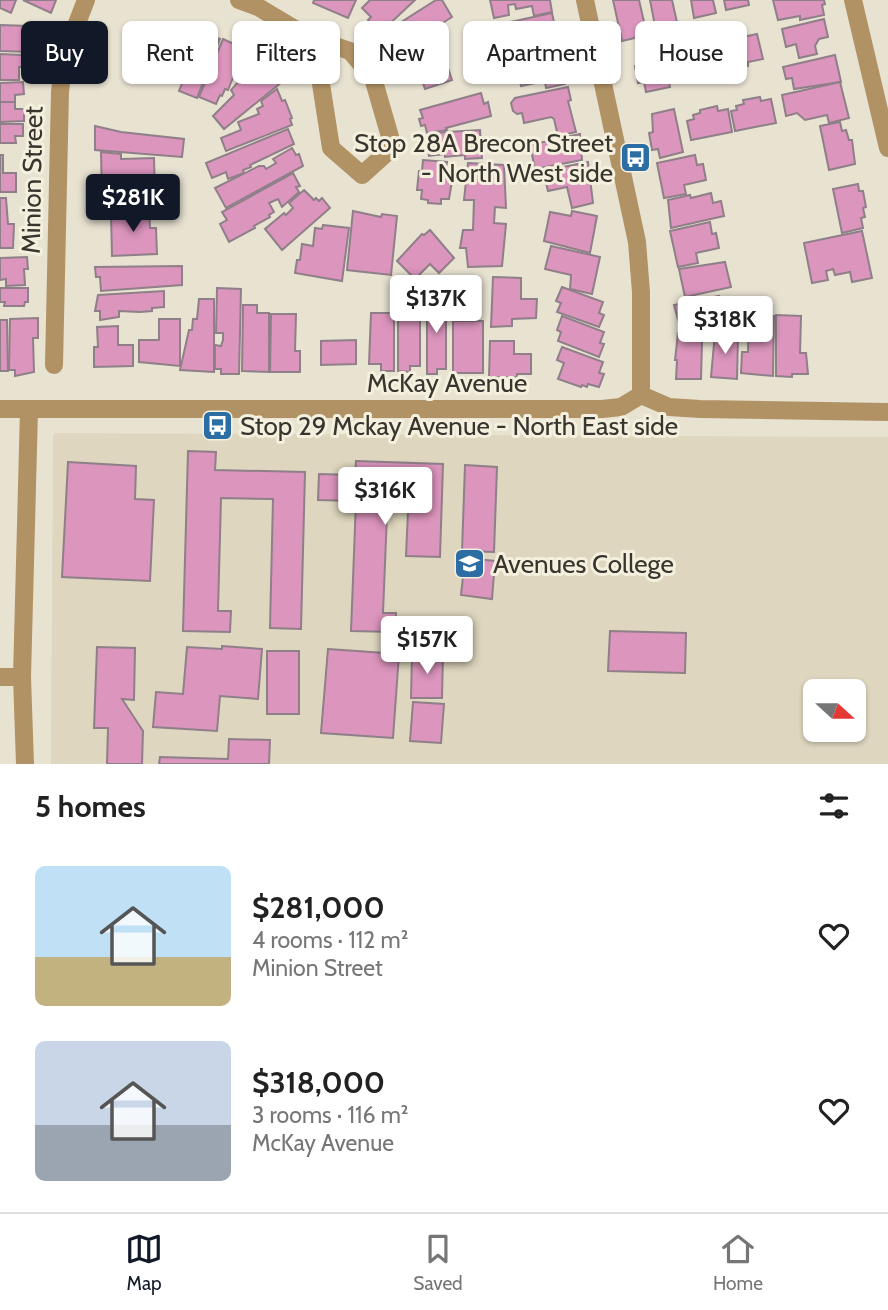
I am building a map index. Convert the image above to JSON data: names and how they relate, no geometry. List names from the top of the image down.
{
  "streets": {
    "street": ["Minion Street", "McKay Avenue"]
  },
  "places": {
    "bus stop": ["Stop 28A Brecon Street - North West side", "Stop 29 Mckay Avenue - North East side"],
    "school or university": ["Avenues College"]
  },
  "north": "right",
  "page": {
    "chip": [
      "Buy",
      "Rent",
      "Filters",
      "New",
      "Apartment",
      "House"
    ],
    "price": [
      "$281K",
      "$137K",
      "$318K",
      "$316K",
      "$157K"
    ],
    "heading": "5 homes",
    "list": [
      {
        "name": "$281,000",
        "note": "4 rooms · 112 m² · Minion Street"
      },
      {
        "name": "$318,000",
        "note": "3 rooms · 116 m² · McKay Avenue"
      }
    ],
    "tabs": ["Map", "Saved", "Home"]
  }
}
